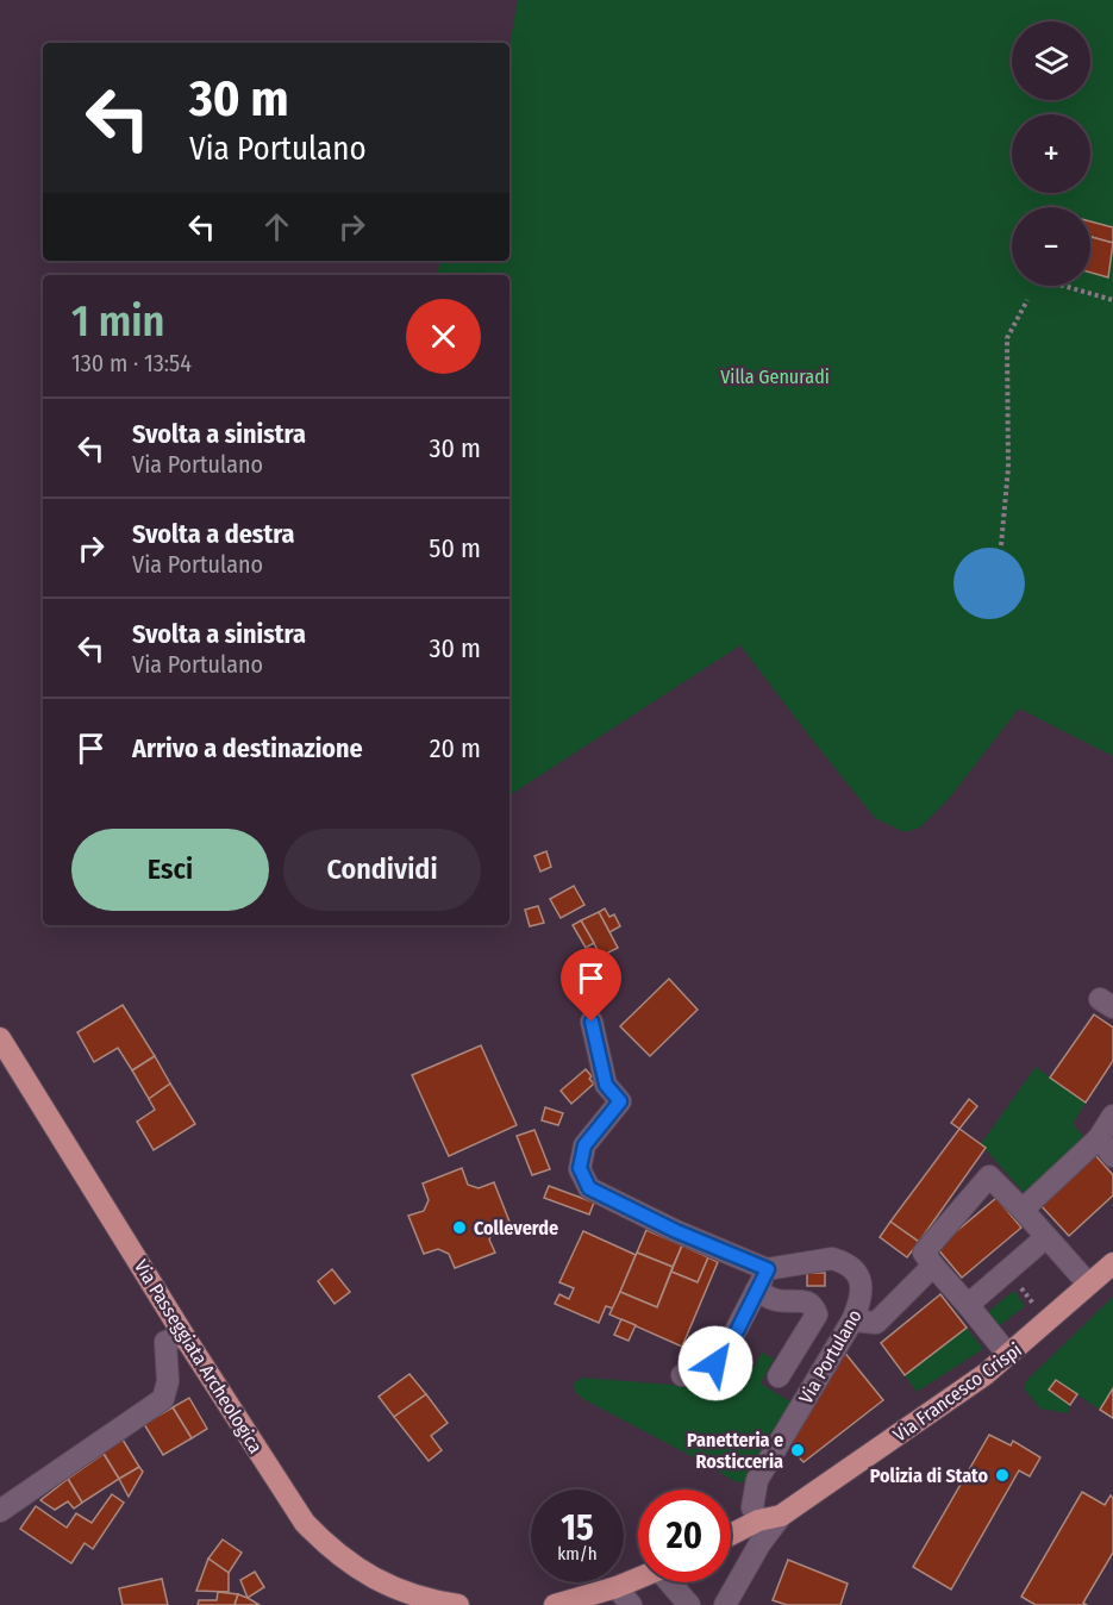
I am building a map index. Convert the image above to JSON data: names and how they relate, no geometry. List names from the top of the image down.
{
  "streets": {
    "main road": ["Via Passeggiata Archeologica", "Via Francesco Crispi"],
    "street": ["Via Portulano"]
  },
  "crossings": [
    ["Via Portulano", "Via Francesco Crispi"]
  ],
  "parks": ["Villa Genuradi"],
  "places": ["Colleverde", "Panetteria e Rosticceria", "Polizia di Stato"],
  "page": {
    "map_buttons": ["+", "−"],
    "turn": ["30 m", "Via Portulano"],
    "heading": ["1 min", "130 m · 13:54"],
    "list": [
      {
        "name": "Svolta a sinistra",
        "note": "Via Portulano",
        "value": "30 m"
      },
      {
        "name": "Svolta a destra",
        "note": "Via Portulano",
        "value": "50 m"
      },
      {
        "name": "Svolta a sinistra",
        "note": "Via Portulano",
        "value": "30 m"
      },
      {
        "name": "Arrivo a destinazione",
        "value": "20 m"
      }
    ],
    "buttons": ["Esci", "Condividi"],
    "speed": "15 km/h",
    "limit": "20"
  }
}
